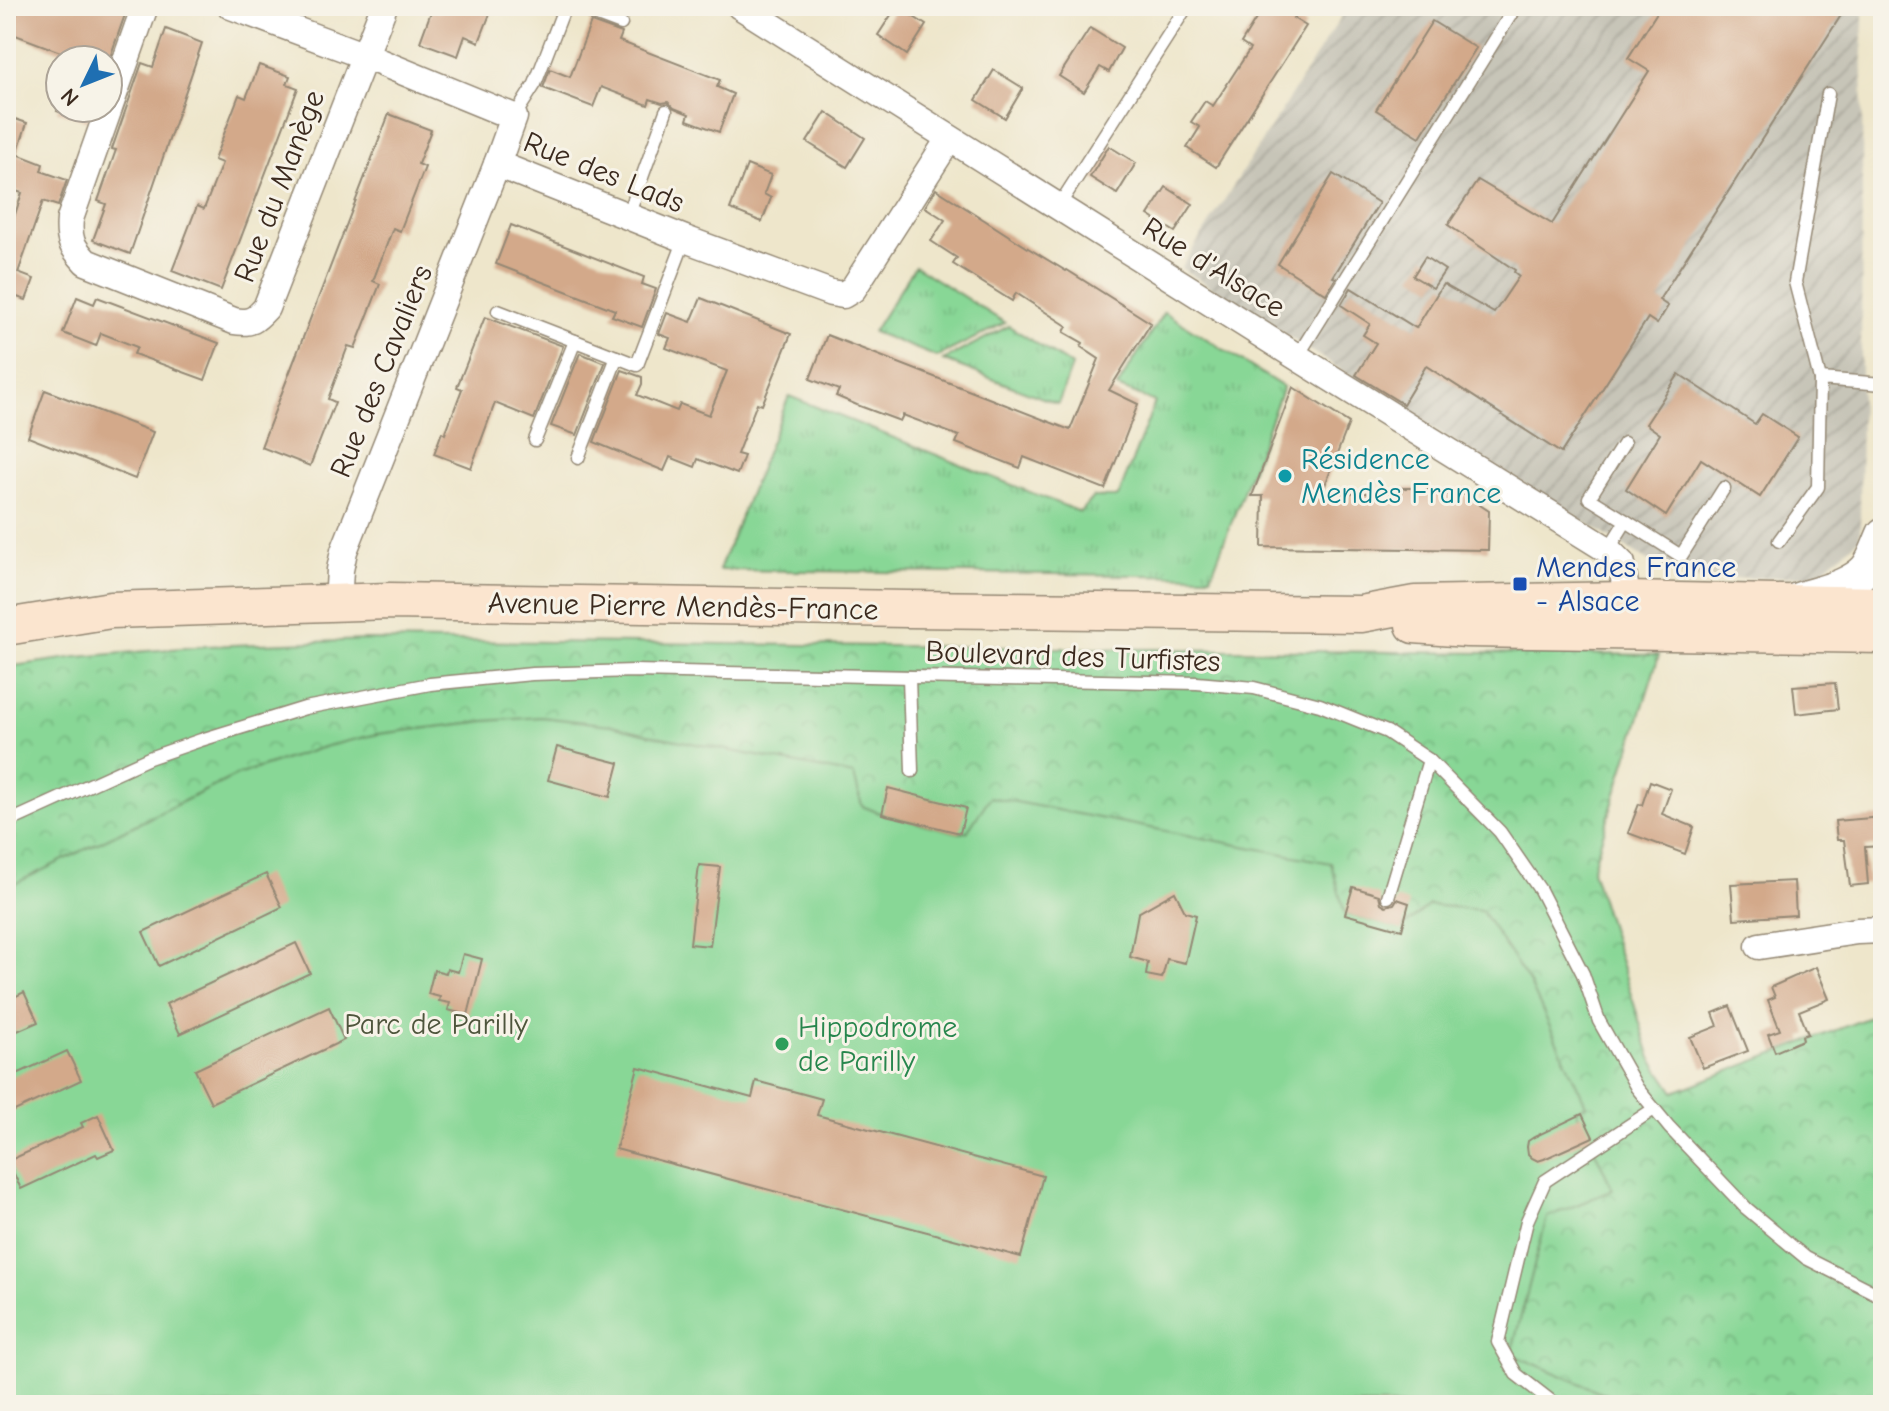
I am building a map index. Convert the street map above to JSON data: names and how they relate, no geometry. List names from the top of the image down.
{
  "streets": {
    "main road": ["Avenue Pierre Mendès-France"],
    "street": [
      "Rue des Lads",
      "Rue du Manège",
      "Rue d'Alsace",
      "Rue des Cavaliers"
    ],
    "lane": ["Boulevard des Turfistes"]
  },
  "crossings": [
    ["Rue des Lads", "Rue du Manège"],
    ["Rue des Lads", "Rue d'Alsace"],
    ["Rue des Lads", "Rue des Cavaliers"],
    ["Rue des Cavaliers", "Avenue Pierre Mendès-France"]
  ],
  "parks": ["Parc de Parilly"],
  "places": {
    "other": ["Résidence Mendès France", "Hippodrome de Parilly"],
    "transit": ["Mendes France - Alsace"]
  },
  "north": "bottom left"
}
